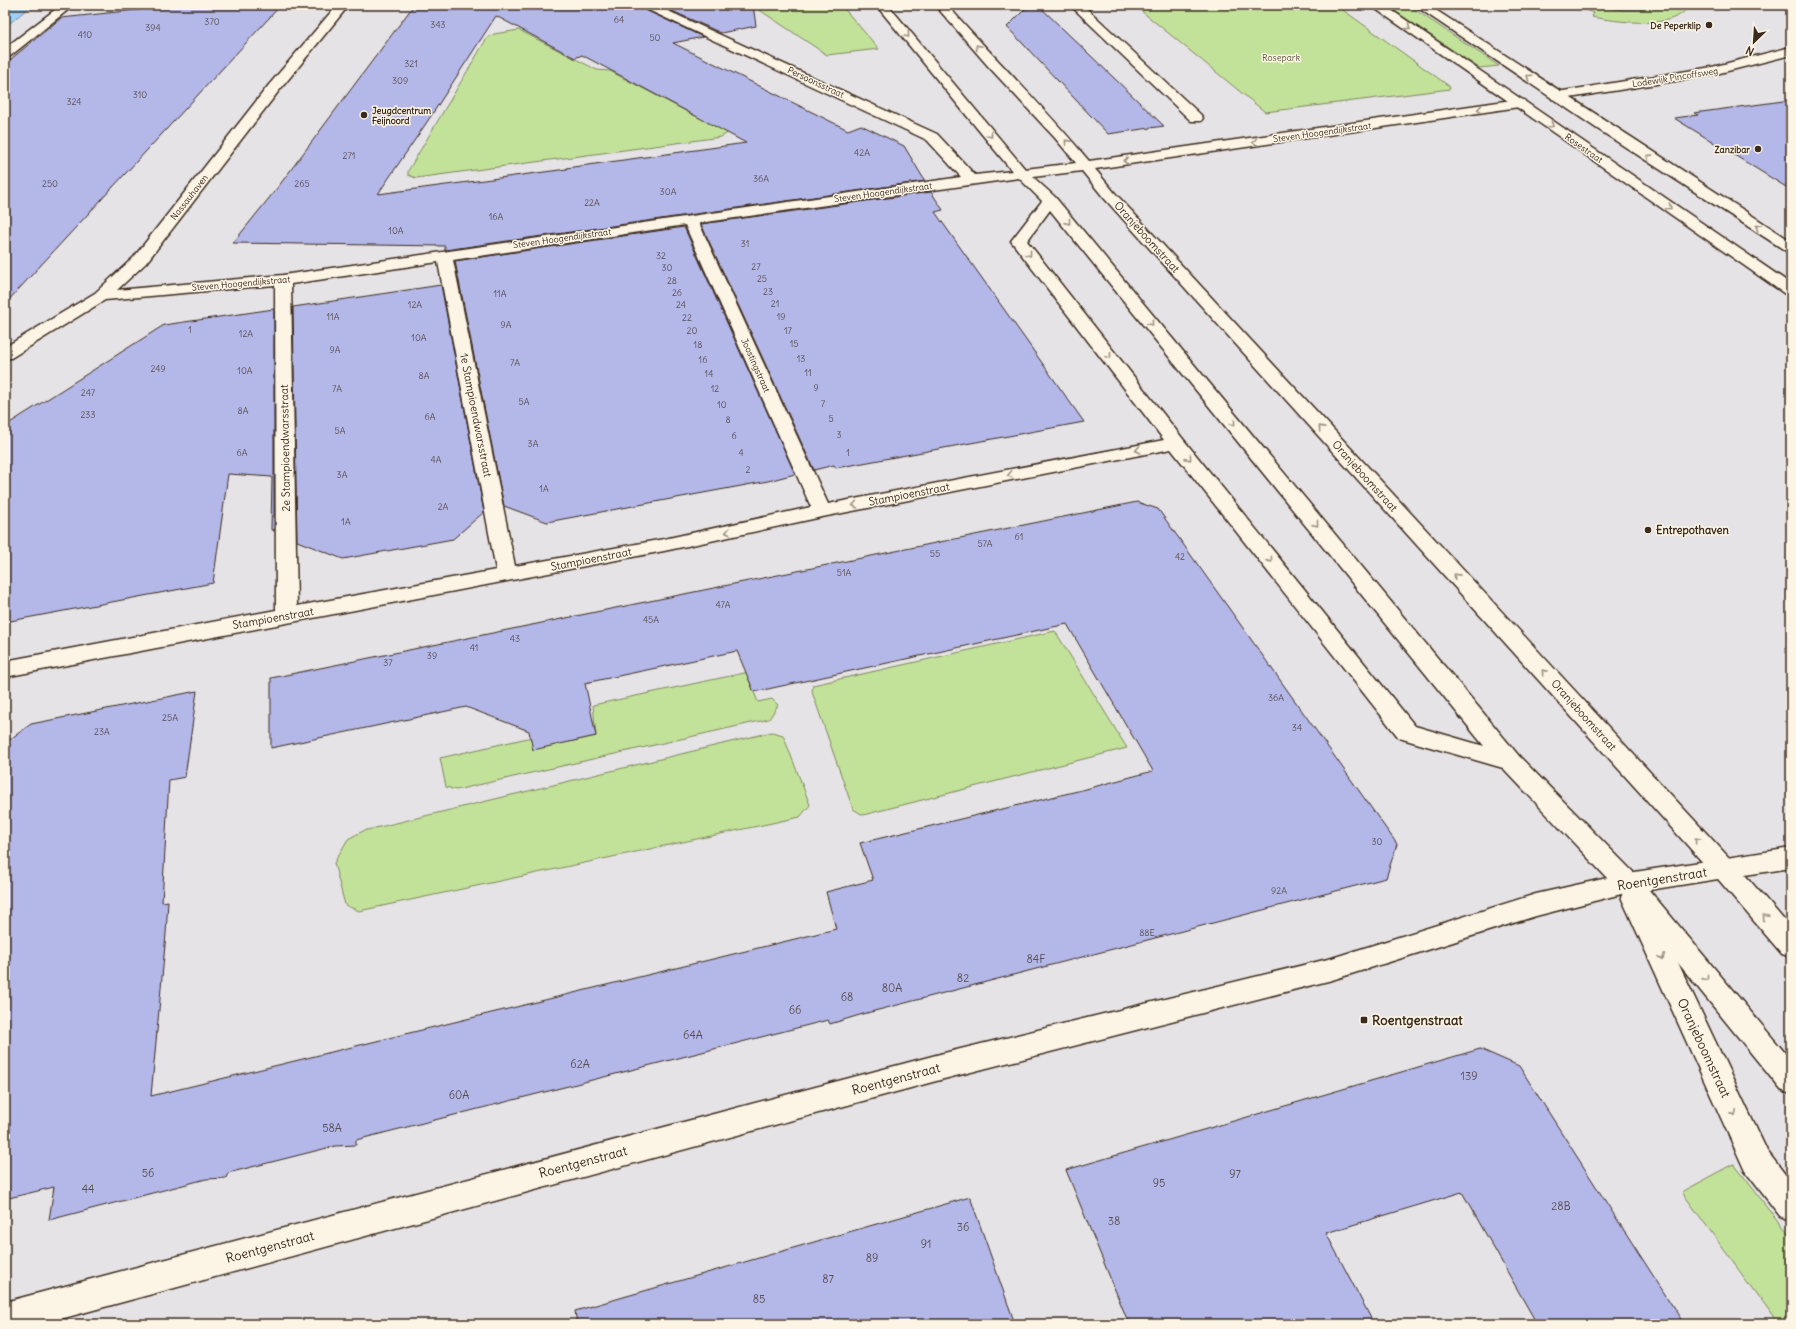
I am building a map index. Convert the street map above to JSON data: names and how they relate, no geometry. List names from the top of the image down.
{
  "streets": {
    "street": [
      "Lodewijk Pincoffsweg",
      "Persoonsstraat",
      "Steven Hoogendijkstraat",
      "Rosestraat",
      "Nassauhaven",
      "Oranjeboomstraat",
      "Joostingstraat",
      "1e Stampioendwarsstraat",
      "2e Stampioendwarsstraat",
      "Stampioenstraat",
      "Roentgenstraat"
    ]
  },
  "crossings": [
    ["Lodewijk Pincoffsweg", "Steven Hoogendijkstraat"],
    ["Persoonsstraat", "Steven Hoogendijkstraat"],
    ["Steven Hoogendijkstraat", "Rosestraat"],
    ["Steven Hoogendijkstraat", "Nassauhaven"],
    ["Steven Hoogendijkstraat", "Oranjeboomstraat"],
    ["Steven Hoogendijkstraat", "Joostingstraat"],
    ["Steven Hoogendijkstraat", "1e Stampioendwarsstraat"],
    ["Steven Hoogendijkstraat", "2e Stampioendwarsstraat"],
    ["Oranjeboomstraat", "Stampioenstraat"],
    ["Oranjeboomstraat", "Roentgenstraat"],
    ["Joostingstraat", "Stampioenstraat"],
    ["1e Stampioendwarsstraat", "Stampioenstraat"],
    ["2e Stampioendwarsstraat", "Stampioenstraat"]
  ],
  "one_way": ["Stampioenstraat"],
  "parks": ["Rosepark"],
  "places": {
    "other": [
      "De Peperklip",
      "Jeugdcentrum Feijnoord",
      "Zanzibar",
      "Entrepothaven"
    ],
    "transit": ["Roentgenstraat"]
  },
  "house_numbers": [
    "64",
    "370",
    "343",
    "394",
    "410",
    "50",
    "321",
    "309",
    "310",
    "324",
    "42A",
    "271",
    "36A",
    "250",
    "265",
    "30A",
    "22A",
    "16A",
    "10A",
    "31",
    "32",
    "27",
    "30",
    "25",
    "28",
    "23",
    "26",
    "11A",
    "21",
    "12A",
    "24",
    "11A",
    "19",
    "22",
    "9A",
    "1",
    "20",
    "17",
    "12A",
    "10A",
    "15",
    "18",
    "9A",
    "13",
    "16",
    "7A",
    "249",
    "10A",
    "11",
    "14",
    "8A",
    "9",
    "7A",
    "12",
    "247",
    "5A",
    "7",
    "10",
    "8A",
    "233",
    "6A",
    "5",
    "8",
    "5A",
    "3",
    "6",
    "3A",
    "6A",
    "4",
    "1",
    "4A",
    "2",
    "3A",
    "1A",
    "2A",
    "1A",
    "61",
    "57A",
    "55",
    "42",
    "51A",
    "47A",
    "45A",
    "43",
    "41",
    "39",
    "37",
    "36A",
    "25A",
    "34",
    "23A",
    "30",
    "92A",
    "88E",
    "84F",
    "82",
    "80A",
    "68",
    "66",
    "64A",
    "62A",
    "139",
    "60A",
    "58A",
    "56",
    "97",
    "95",
    "44",
    "28B",
    "38",
    "36",
    "91",
    "89",
    "87",
    "85"
  ],
  "north": "bottom left"
}
